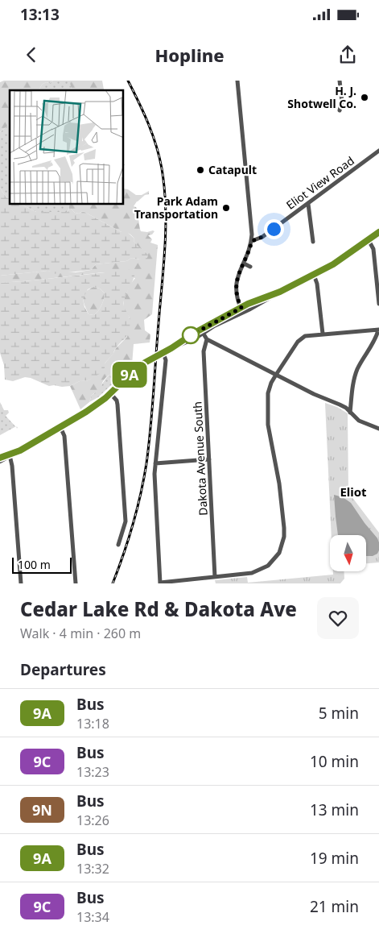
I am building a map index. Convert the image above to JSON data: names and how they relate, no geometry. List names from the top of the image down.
{
  "streets": {
    "street": ["Eliot View Road", "Dakota Avenue South"]
  },
  "districts": ["Eliot"],
  "places": ["H. J. Shotwell Co.", "Catapult", "Park Adam Transportation"],
  "lines": ["bus line 9A"],
  "scale_bar": "100 m",
  "north": "bottom",
  "page": {
    "status": "13:13",
    "header": "Hopline",
    "on_map": "9A",
    "scale": "100 m",
    "heading": [
      ["Cedar Lake Rd & Dakota Ave", "Walk · 4 min · 260 m"],
      "Departures"
    ],
    "list": [
      {
        "mark": "9A",
        "name": "Bus",
        "note": "13:18",
        "value": "5 min"
      },
      {
        "mark": "9C",
        "name": "Bus",
        "note": "13:23",
        "value": "10 min"
      },
      {
        "mark": "9N",
        "name": "Bus",
        "note": "13:26",
        "value": "13 min"
      },
      {
        "mark": "9A",
        "name": "Bus",
        "note": "13:32",
        "value": "19 min"
      },
      {
        "mark": "9C",
        "name": "Bus",
        "note": "13:34",
        "value": "21 min"
      }
    ]
  }
}
